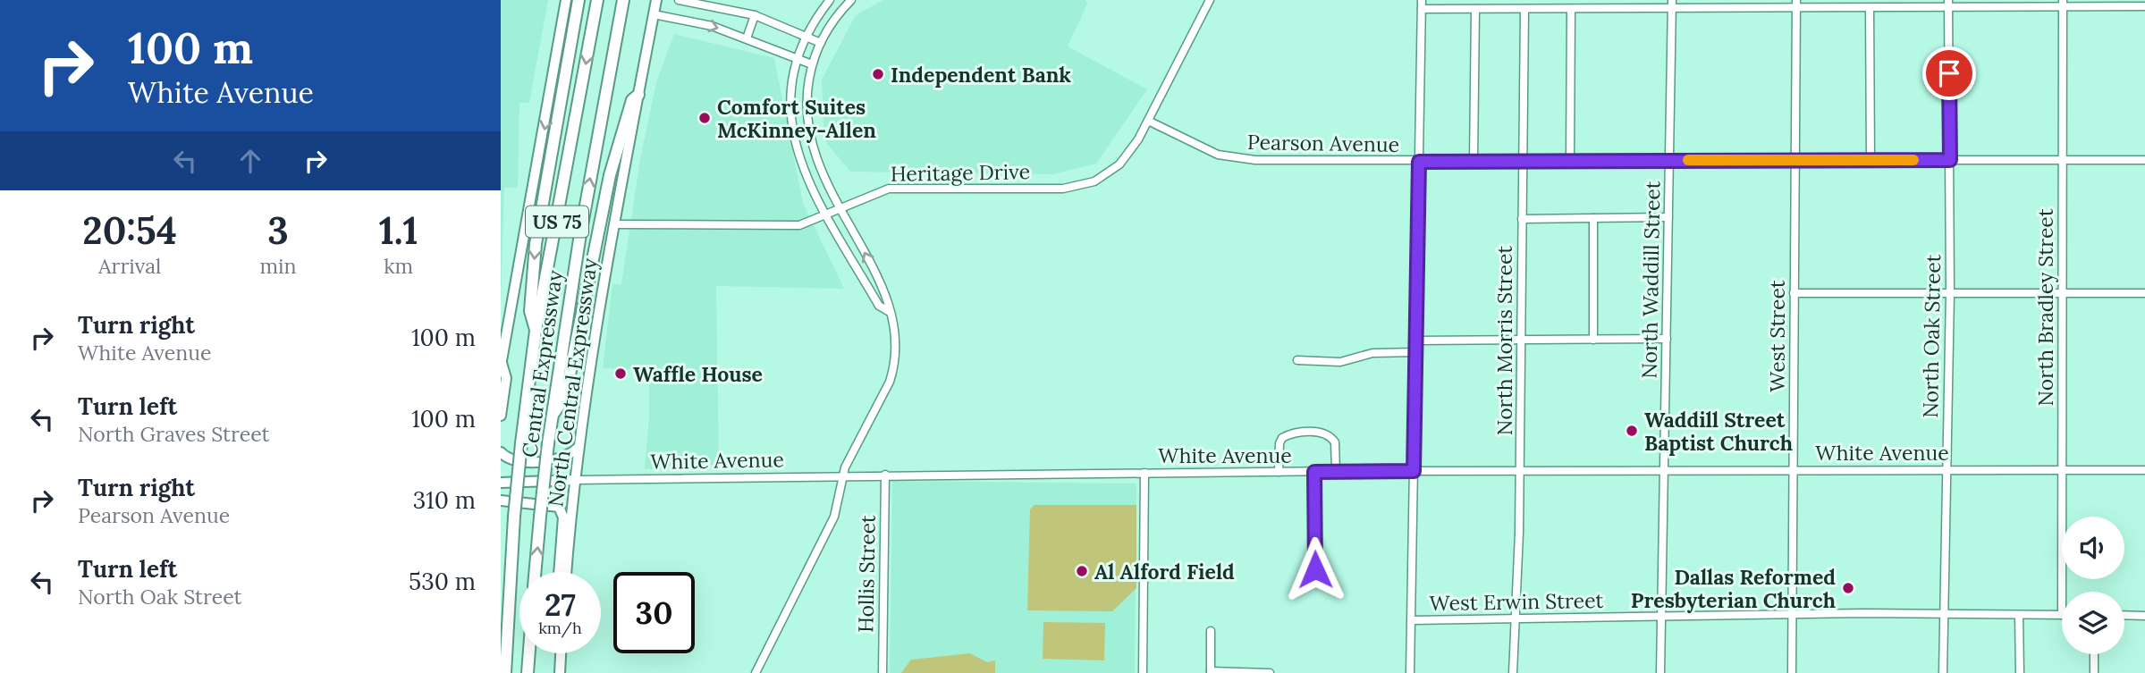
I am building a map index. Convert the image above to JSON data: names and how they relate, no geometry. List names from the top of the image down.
{
  "streets": {
    "highway": ["US 75", "Central Expressway"],
    "main road": ["North Central Expressway"],
    "street": [
      "Pearson Avenue",
      "Heritage Drive",
      "North Waddill Street",
      "North Bradley Street",
      "West Street",
      "North Oak Street",
      "North Morris Street",
      "White Avenue",
      "Hollis Street",
      "West Erwin Street"
    ]
  },
  "crossings": [
    ["Pearson Avenue", "Heritage Drive"],
    ["Pearson Avenue", "North Waddill Street"],
    ["Pearson Avenue", "North Bradley Street"],
    ["Pearson Avenue", "West Street"],
    ["Pearson Avenue", "North Oak Street"],
    ["Pearson Avenue", "North Morris Street"],
    ["Heritage Drive", "North Central Expressway"],
    ["North Waddill Street", "White Avenue"],
    ["North Waddill Street", "West Erwin Street"],
    ["North Bradley Street", "White Avenue"],
    ["West Street", "White Avenue"],
    ["West Street", "West Erwin Street"],
    ["North Oak Street", "White Avenue"],
    ["North Oak Street", "West Erwin Street"],
    ["North Morris Street", "White Avenue"],
    ["North Morris Street", "West Erwin Street"],
    ["North Central Expressway", "White Avenue"],
    ["White Avenue", "Hollis Street"]
  ],
  "places": [
    "Independent Bank",
    "Comfort Suites McKinney-Allen",
    "Waffle House",
    "Waddill Street Baptist Church",
    "Al Alford Field",
    "Dallas Reformed Presbyterian Church"
  ],
  "page": {
    "turn": ["100 m", "White Avenue"],
    "eta": [
      "20:54",
      "Arrival",
      "3",
      "min",
      "1.1",
      "km"
    ],
    "list": [
      {
        "name": "Turn right",
        "note": "White Avenue",
        "value": "100 m"
      },
      {
        "name": "Turn left",
        "note": "North Graves Street",
        "value": "100 m"
      },
      {
        "name": "Turn right",
        "note": "Pearson Avenue",
        "value": "310 m"
      },
      {
        "name": "Turn left",
        "note": "North Oak Street",
        "value": "530 m"
      }
    ],
    "speed": "27 km/h",
    "limit": "30"
  }
}
